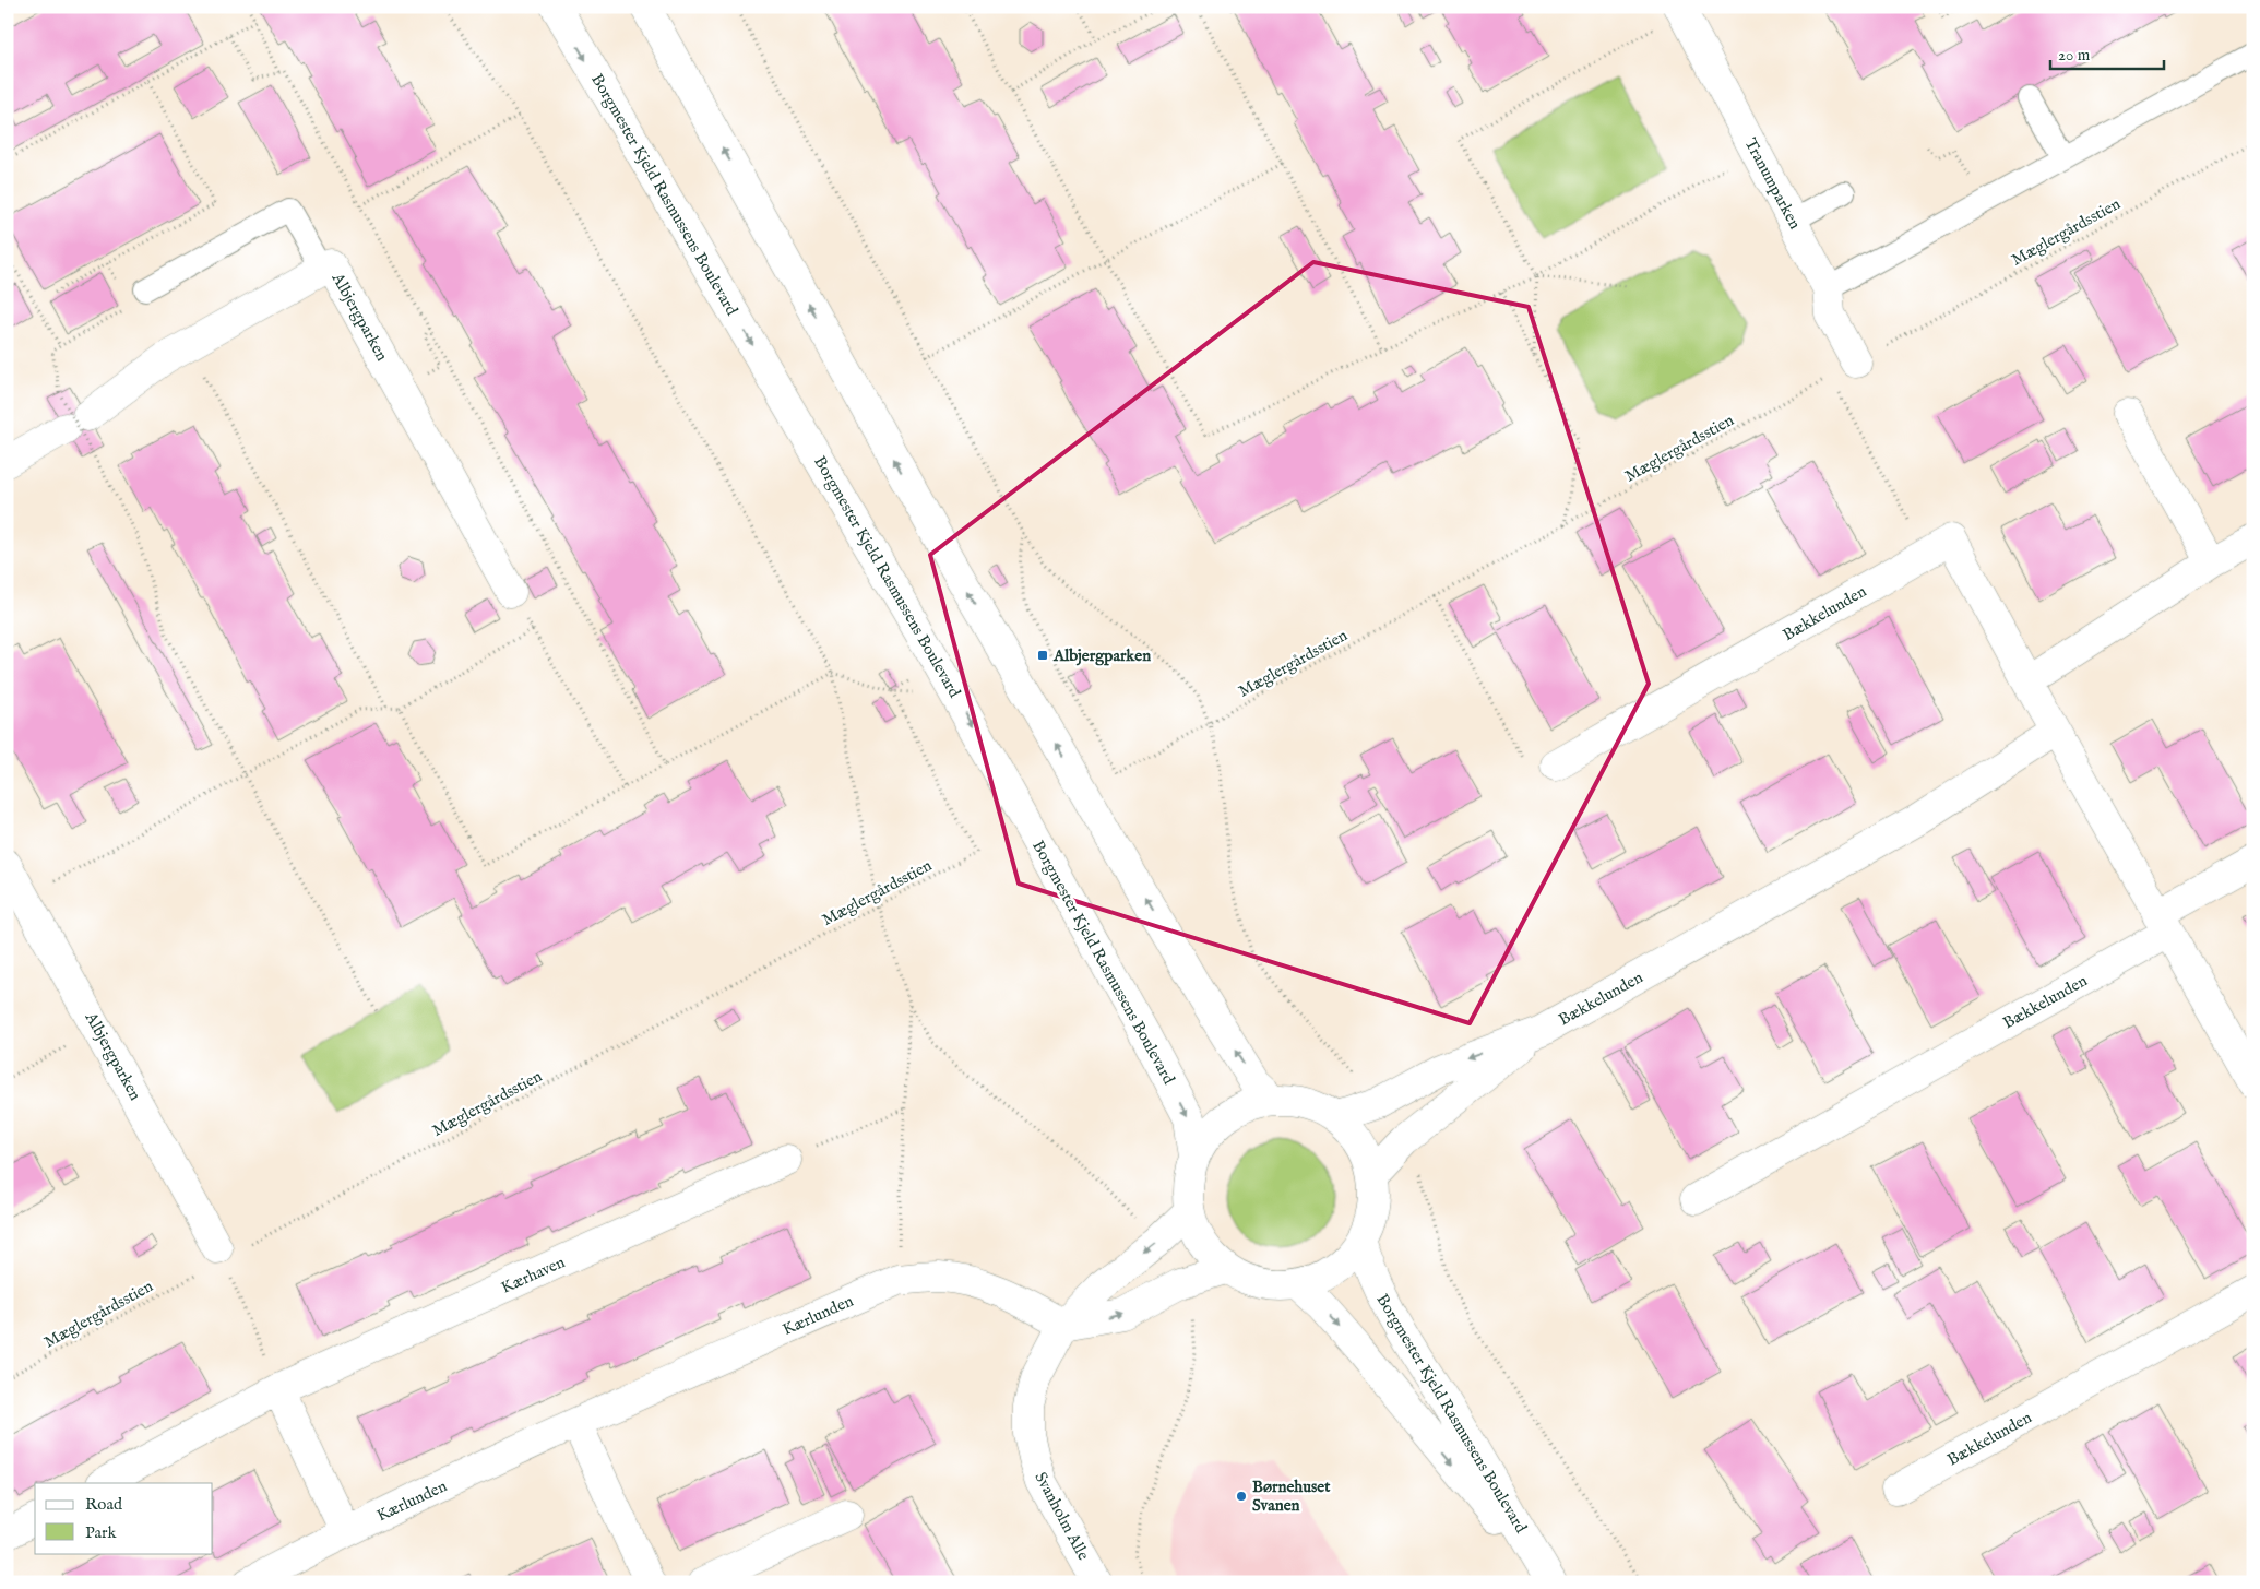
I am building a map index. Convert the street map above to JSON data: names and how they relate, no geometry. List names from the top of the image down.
{
  "streets": {
    "street": [
      "Tranumparken",
      "Borgmester Kjeld Rasmussens Boulevard",
      "Albjergparken",
      "Bækkelunden",
      "Kærhaven",
      "Kærlunden",
      "Svanholm Alle"
    ],
    "path": ["Mæglergårdsstien"]
  },
  "crossings": [
    ["Tranumparken", "Mæglergårdsstien"],
    ["Borgmester Kjeld Rasmussens Boulevard", "Bækkelunden"],
    ["Borgmester Kjeld Rasmussens Boulevard", "Svanholm Alle"],
    ["Mæglergårdsstien", "Albjergparken"],
    ["Bækkelunden", "Svanholm Alle"],
    ["Kærlunden", "Svanholm Alle"]
  ],
  "places": {
    "transit": ["Albjergparken"],
    "other": ["Børnehuset Svanen"]
  },
  "legend": ["Road", "Park"],
  "scale_bar": "20 m"
}
